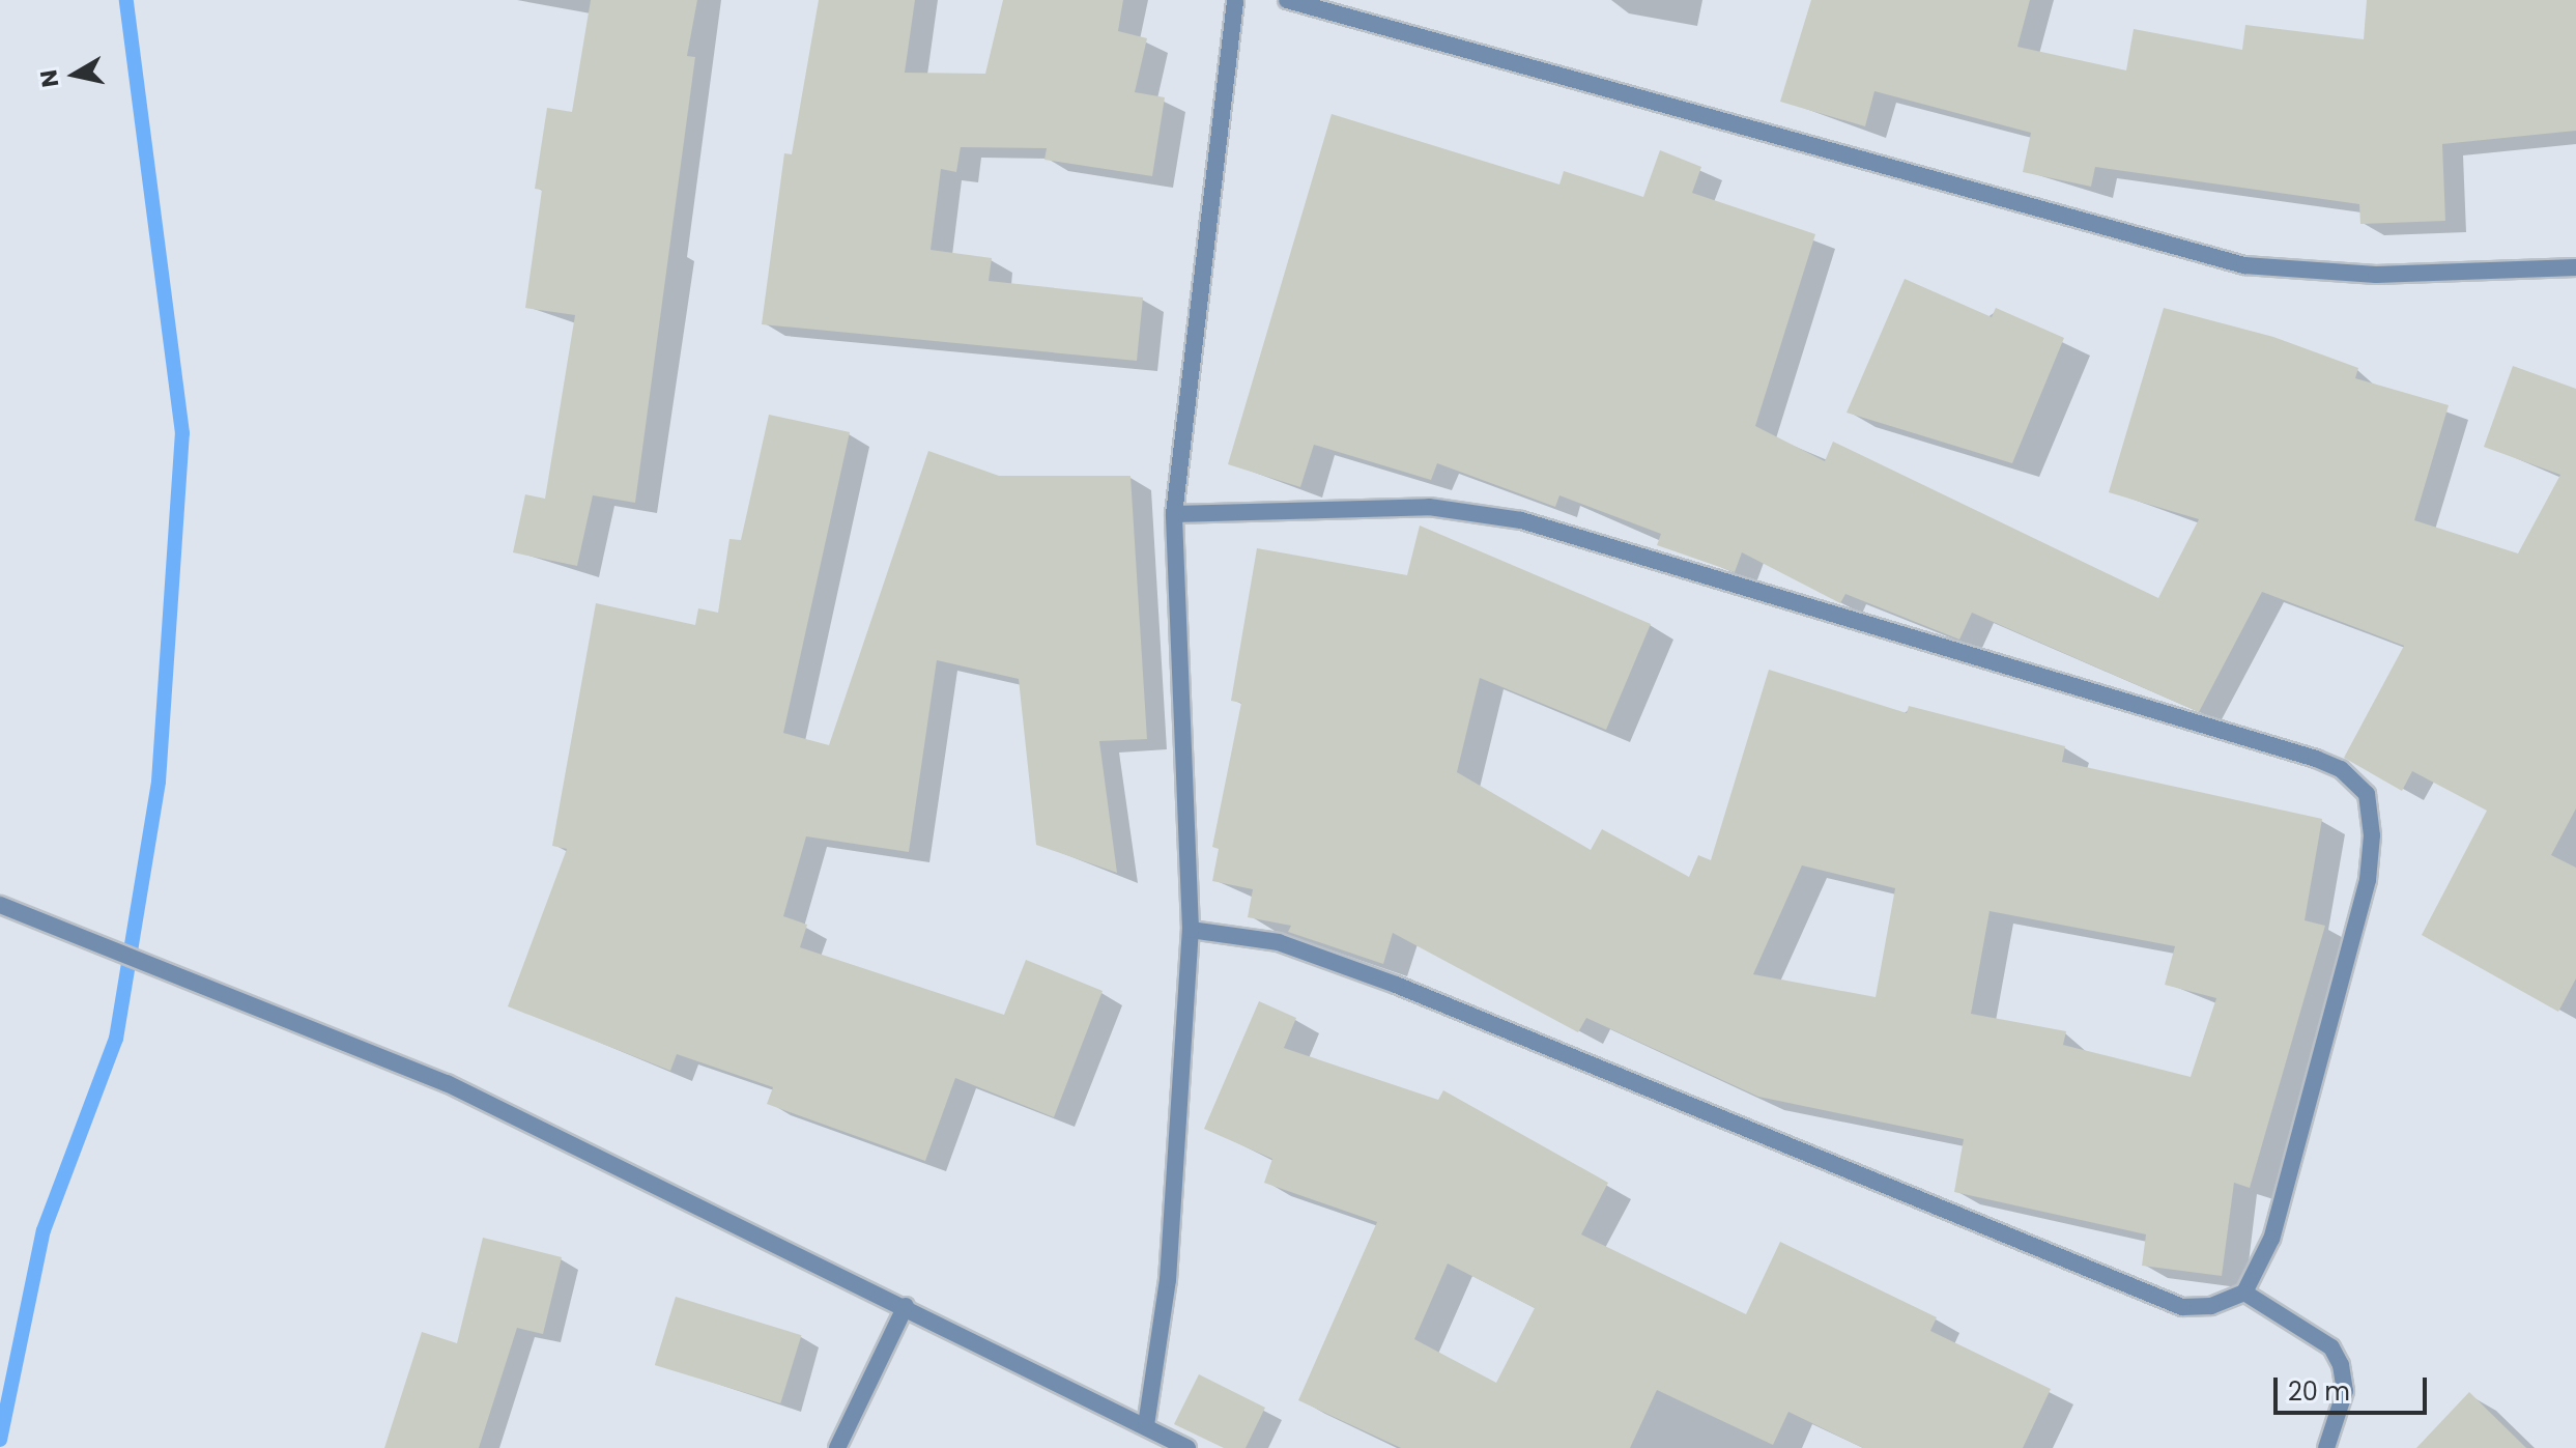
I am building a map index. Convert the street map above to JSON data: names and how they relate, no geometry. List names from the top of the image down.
{
  "scale_bar": "20 m",
  "north": "left"
}
